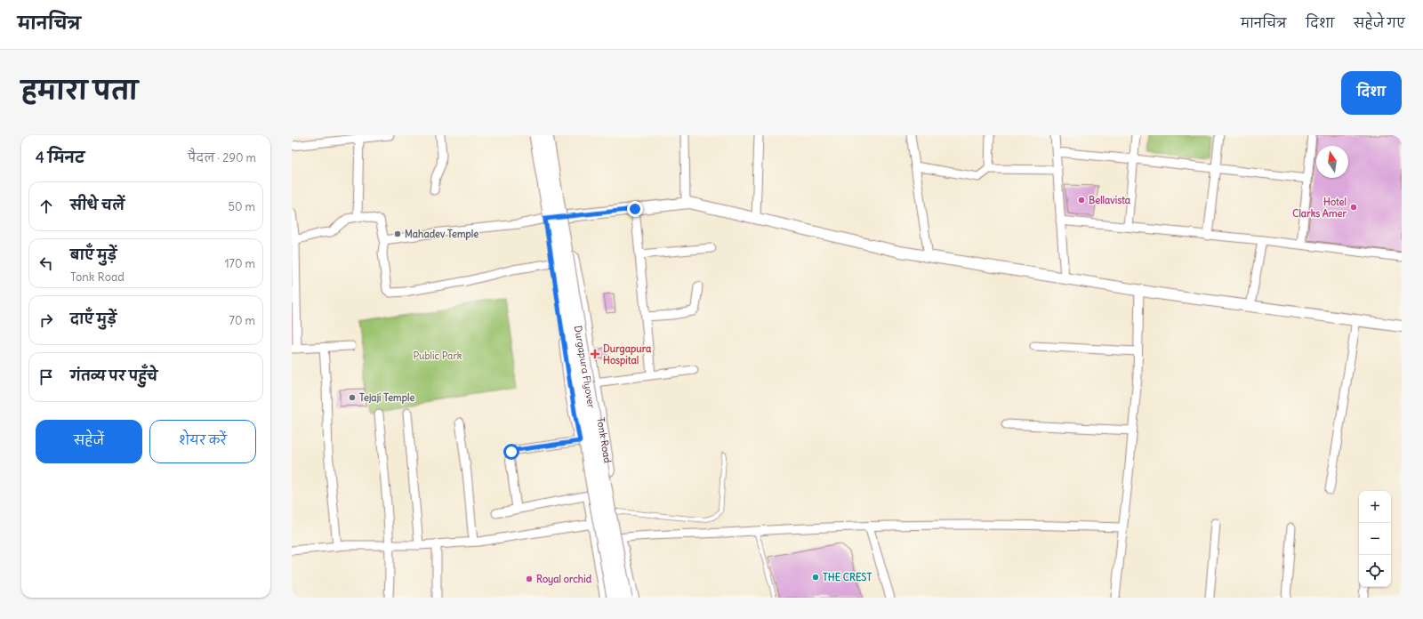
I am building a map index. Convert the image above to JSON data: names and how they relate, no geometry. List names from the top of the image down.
{
  "streets": {
    "main road": ["Durgapura Flyover"],
    "street": ["Tonk Road"]
  },
  "parks": ["Public Park"],
  "places": {
    "other": [
      "Bellavista",
      "Hotel Clarks Amer",
      "Mahadev Temple",
      "Tejaji Temple",
      "THE CREST",
      "Royal orchid"
    ],
    "health": ["Durgapura Hospital"]
  },
  "north": "top",
  "page": {
    "header": "मानचित्र",
    "nav": ["मानचित्र", "दिशा", "सहेजे गए"],
    "title": "हमारा पता",
    "buttons": [
      "दिशा",
      ["सहेजें", "शेयर करें"]
    ],
    "heading": ["4 मिनट", "पैदल · 290 m"],
    "list": [
      ["सीधे चलें", "50 m"],
      ["बाएँ मुड़ें", "Tonk Road", "170 m"],
      ["दाएँ मुड़ें", "70 m"],
      "गंतव्य पर पहुँचे"
    ],
    "map_buttons": ["+", "−"]
  }
}
